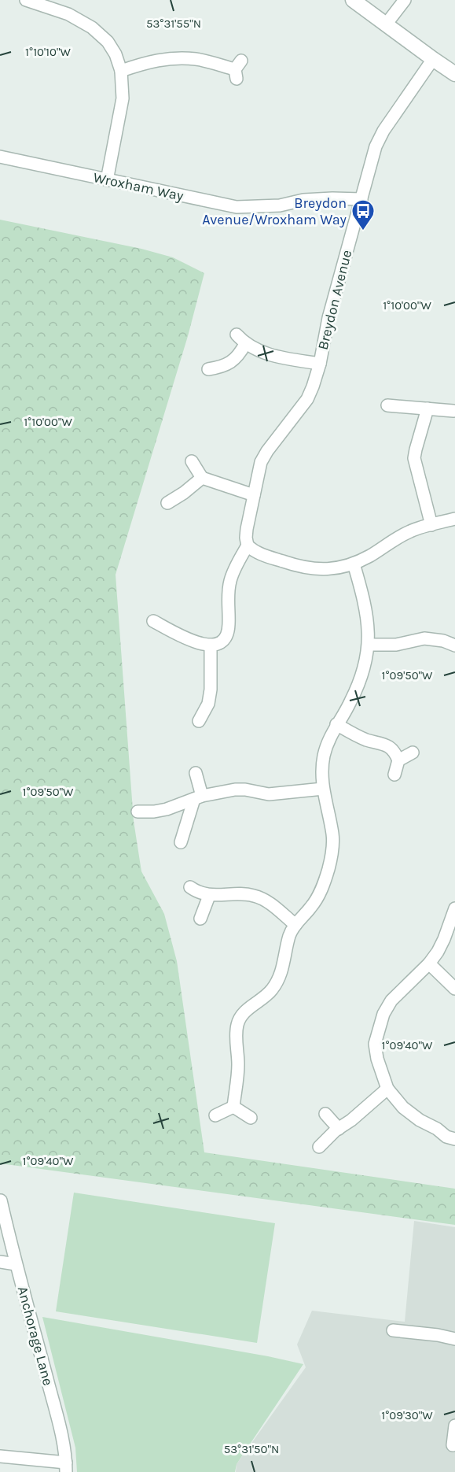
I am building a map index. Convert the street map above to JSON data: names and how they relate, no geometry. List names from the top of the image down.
{
  "streets": {
    "street": ["Wroxham Way", "Breydon Avenue", "Anchorage Lane"]
  },
  "crossings": [
    ["Wroxham Way", "Breydon Avenue"]
  ],
  "places": {
    "bus stop": ["Breydon Avenue/Wroxham Way"]
  },
  "coordinates": [
    "53°31'55\"N",
    "1°10'10\"W",
    "1°10'00\"W",
    "1°09'50\"W",
    "1°09'40\"W",
    "1°09'30\"W",
    "53°31'50\"N"
  ]
}
